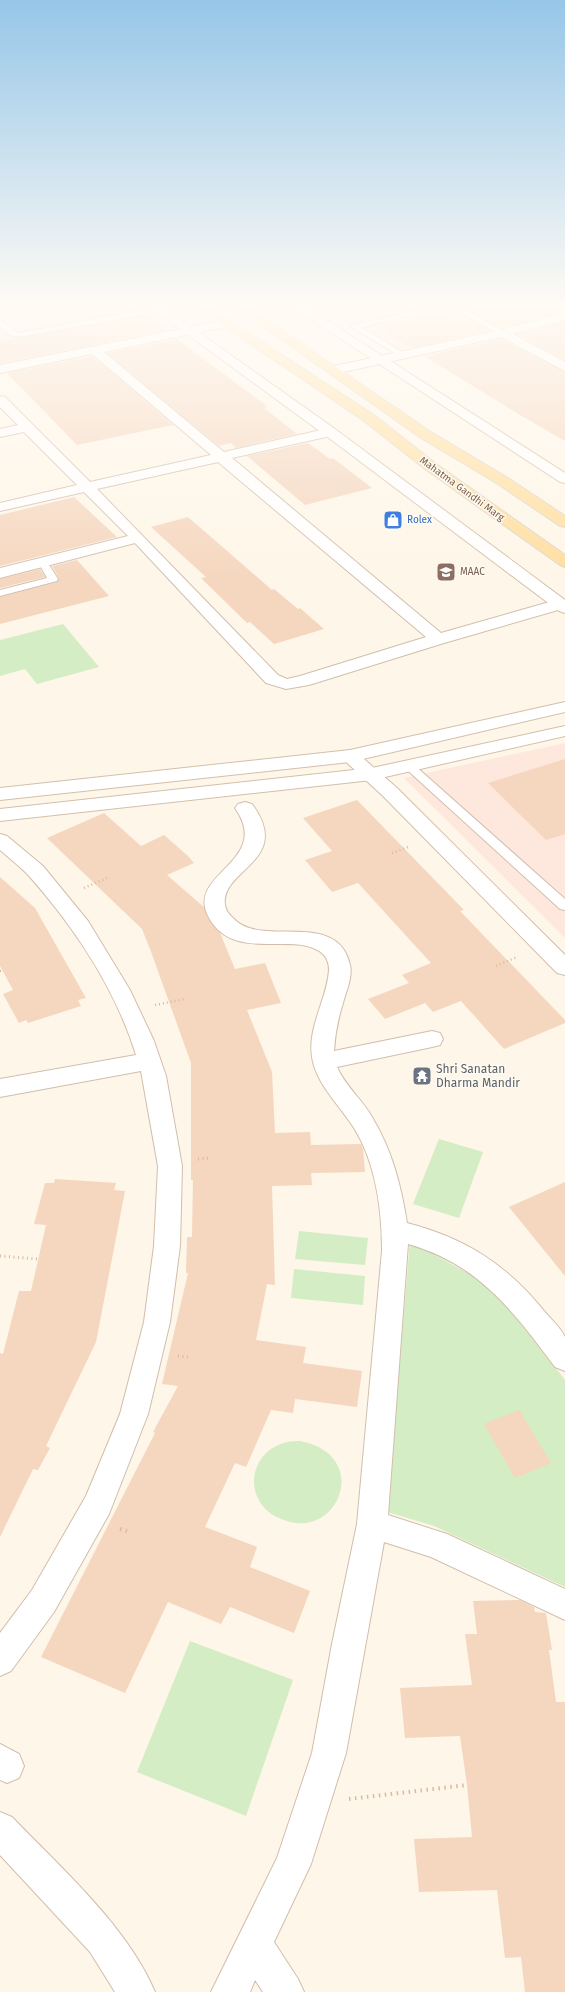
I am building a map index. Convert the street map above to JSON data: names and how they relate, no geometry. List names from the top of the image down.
{
  "streets": {
    "main road": ["Mahatma Gandhi Marg"]
  },
  "places": {
    "shop": ["Rolex"],
    "school or university": ["MAAC"],
    "temple": ["Shri Sanatan Dharma Mandir"]
  }
}
